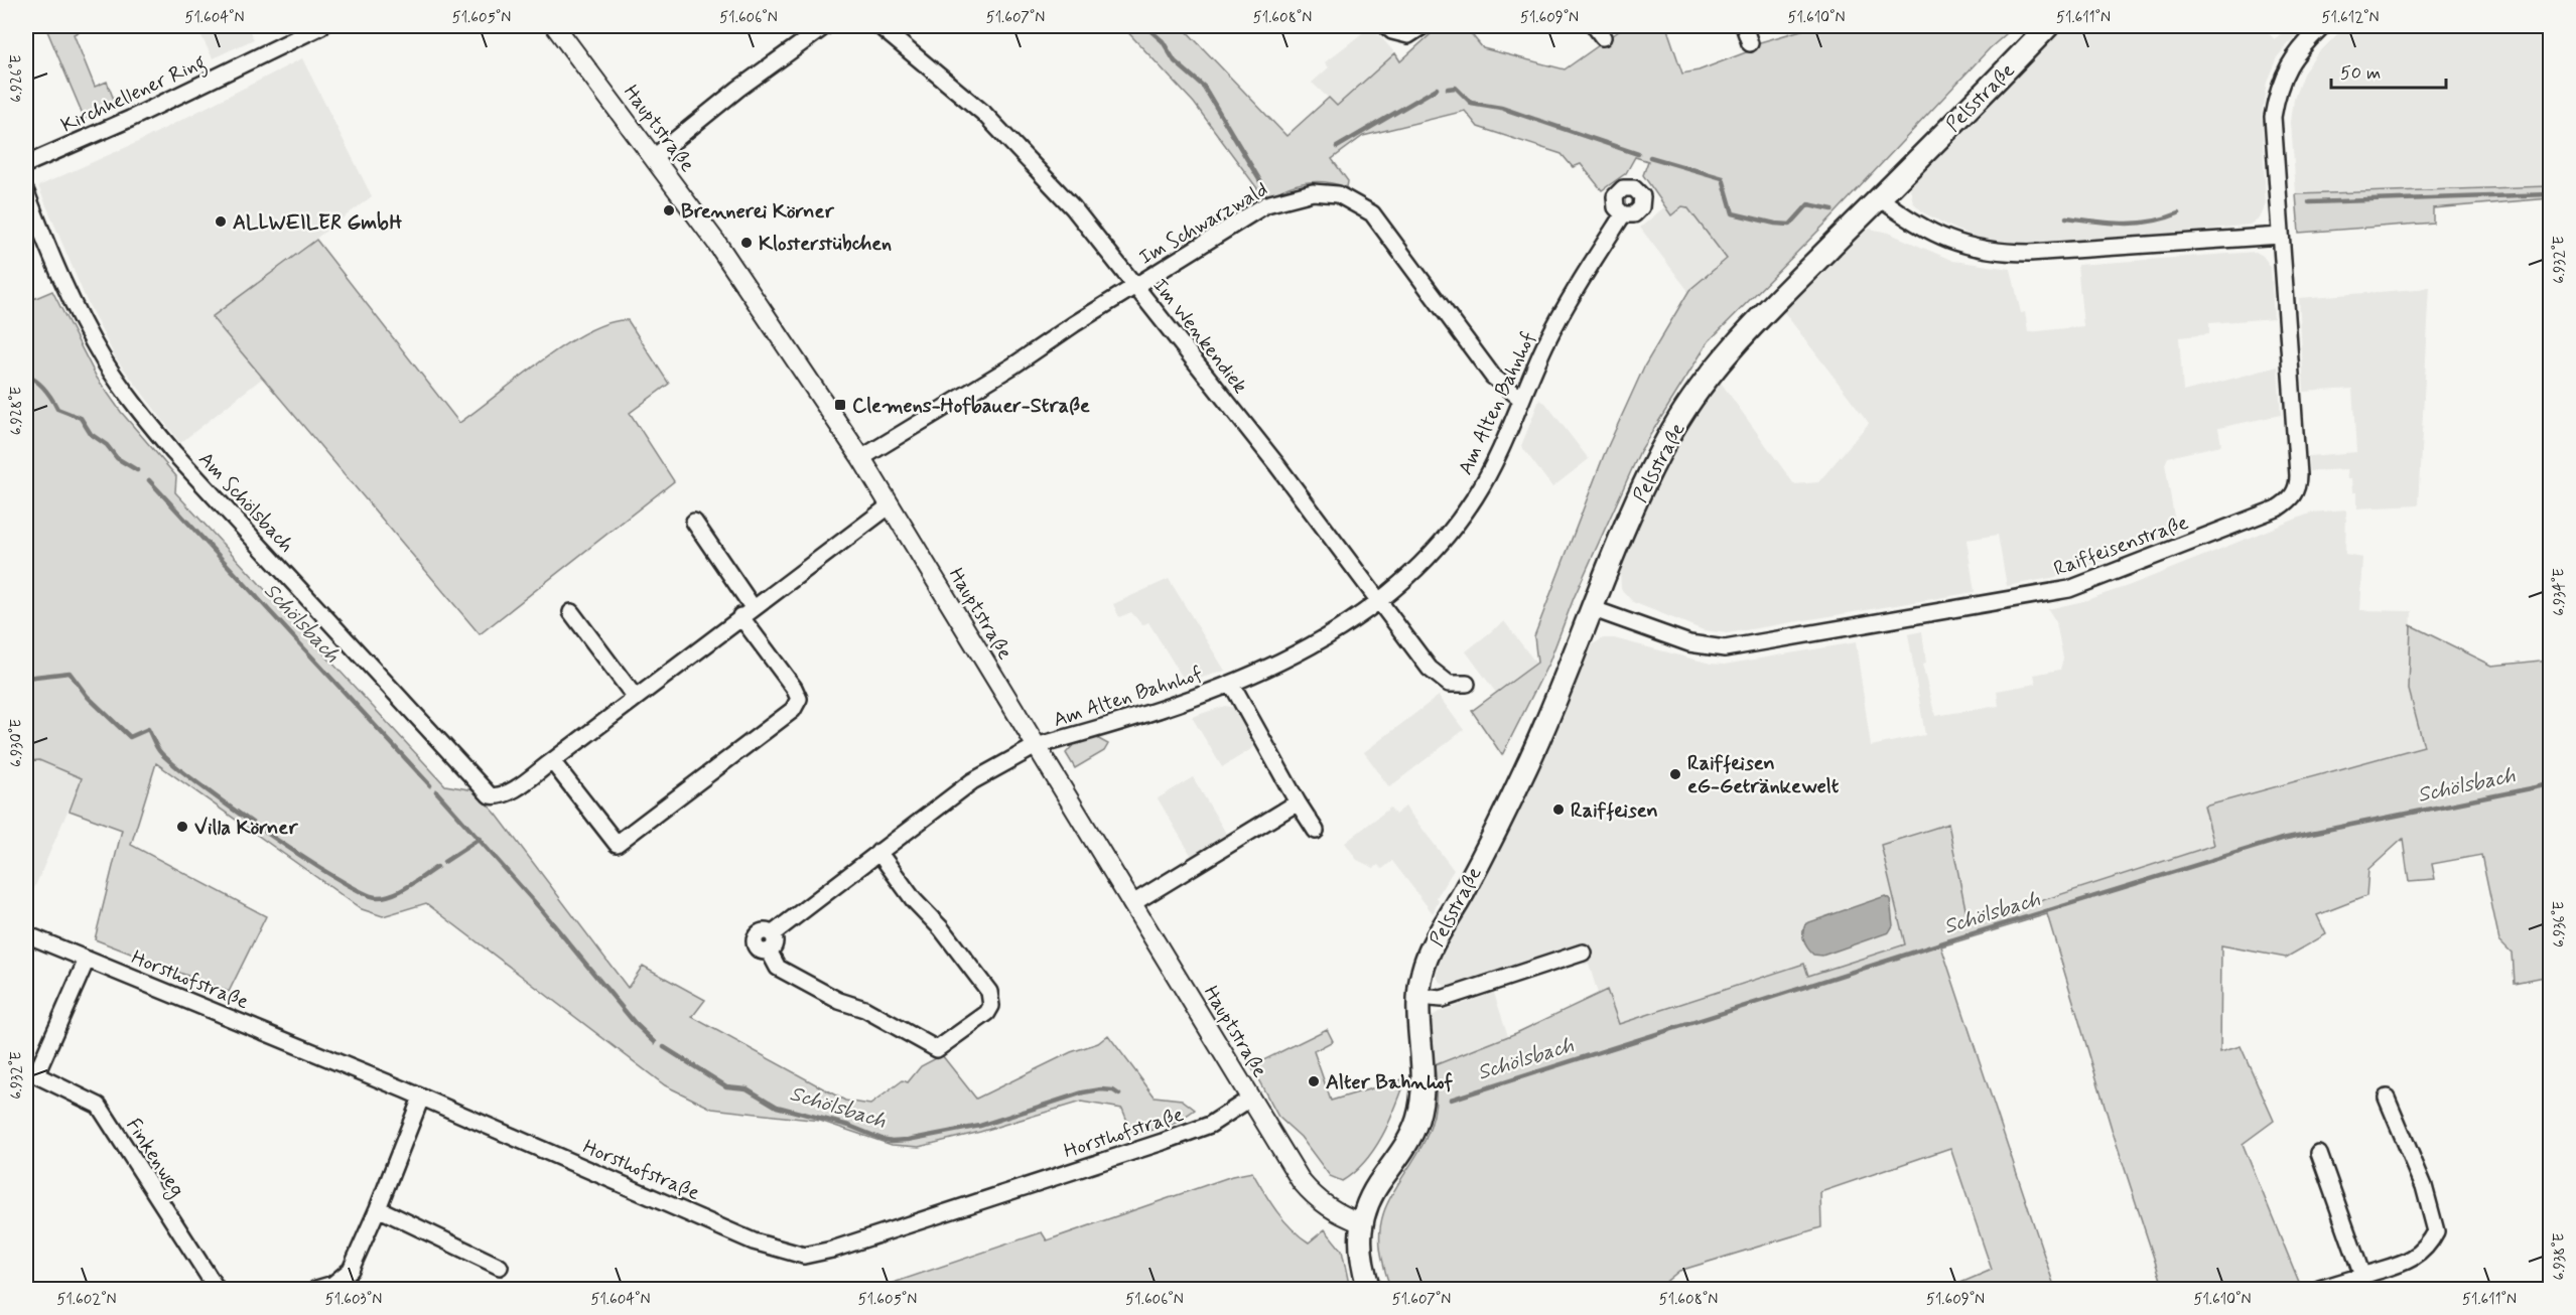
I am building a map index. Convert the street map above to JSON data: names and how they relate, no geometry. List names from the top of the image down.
{
  "streets": {
    "main road": ["Pelsstraße"],
    "street": [
      "Kirchhellener Ring",
      "Hauptstraße",
      "Im Schwarzwald",
      "Im Wenkendiek",
      "Am Alten Bahnhof",
      "Am Schölsbach",
      "Raiffeisenstraße",
      "Horsthofstraße",
      "Finkenweg"
    ]
  },
  "crossings": [
    ["Pelsstraße", "Hauptstraße"],
    ["Pelsstraße", "Raiffeisenstraße"],
    ["Hauptstraße", "Im Schwarzwald"],
    ["Hauptstraße", "Am Alten Bahnhof"],
    ["Hauptstraße", "Horsthofstraße"],
    ["Im Schwarzwald", "Im Wenkendiek"],
    ["Im Schwarzwald", "Am Alten Bahnhof"],
    ["Im Wenkendiek", "Am Alten Bahnhof"],
    ["Horsthofstraße", "Finkenweg"]
  ],
  "water": ["Schölsbach"],
  "places": {
    "other": [
      "Brennerei Körner",
      "ALLWEILER GmbH",
      "Klosterstübchen",
      "Raiffeisen eG-Getränkewelt",
      "Raiffeisen",
      "Villa Körner",
      "Alter Bahnhof"
    ],
    "transit": ["Clemens-Hofbauer-Straße"]
  },
  "scale_bar": "50 m",
  "coordinates": [
    "51.604°N",
    "51.605°N",
    "51.606°N",
    "51.607°N",
    "51.608°N",
    "51.609°N",
    "51.610°N",
    "51.611°N",
    "51.612°N",
    "6.926°E",
    "6.932°E",
    "6.928°E",
    "6.934°E",
    "6.930°E",
    "6.936°E",
    "6.938°E",
    "51.602°N",
    "51.603°N"
  ]
}
